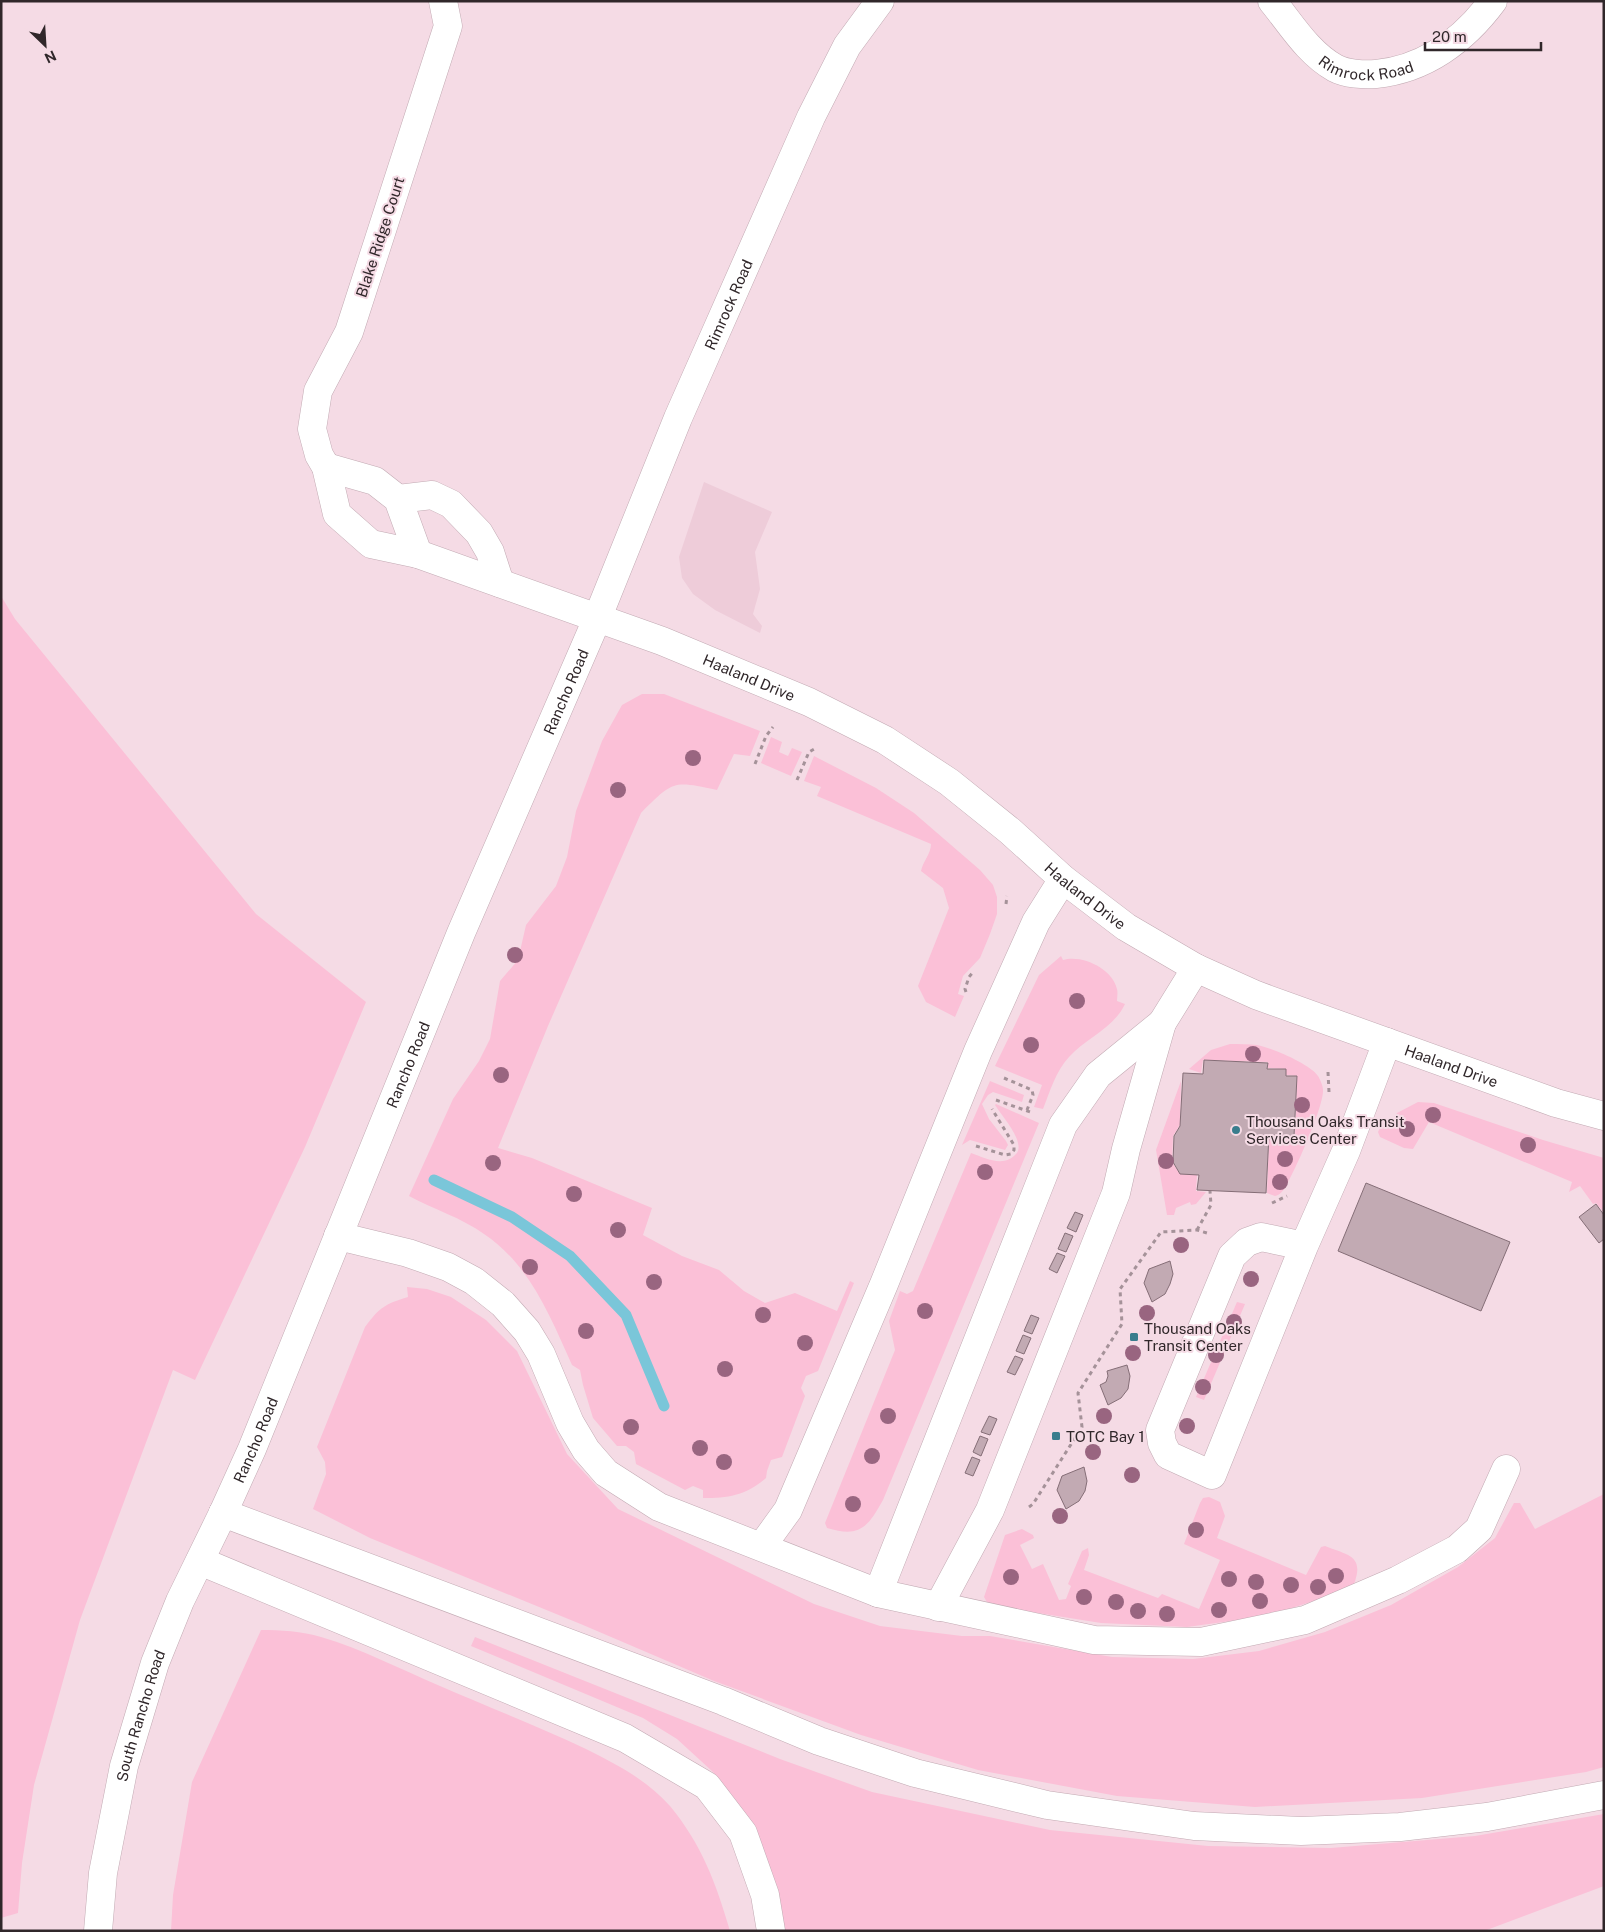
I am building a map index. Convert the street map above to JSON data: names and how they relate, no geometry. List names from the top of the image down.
{
  "streets": {
    "main road": [
      "Rimrock Road",
      "Blake Ridge Court",
      "Haaland Drive",
      "Rancho Road",
      "South Rancho Road"
    ]
  },
  "crossings": [
    ["Rimrock Road", "Blake Ridge Court"],
    ["Rimrock Road", "Haaland Drive"],
    ["Rimrock Road", "Rancho Road"],
    ["Blake Ridge Court", "Haaland Drive"],
    ["Blake Ridge Court", "Rancho Road"],
    ["Haaland Drive", "Rancho Road"],
    ["Rancho Road", "South Rancho Road"]
  ],
  "places": {
    "other": ["Thousand Oaks Transit Services Center"],
    "transit": ["Thousand Oaks Transit Center", "TOTC Bay 1"]
  },
  "scale_bar": "20 m",
  "north": "bottom right"
}
